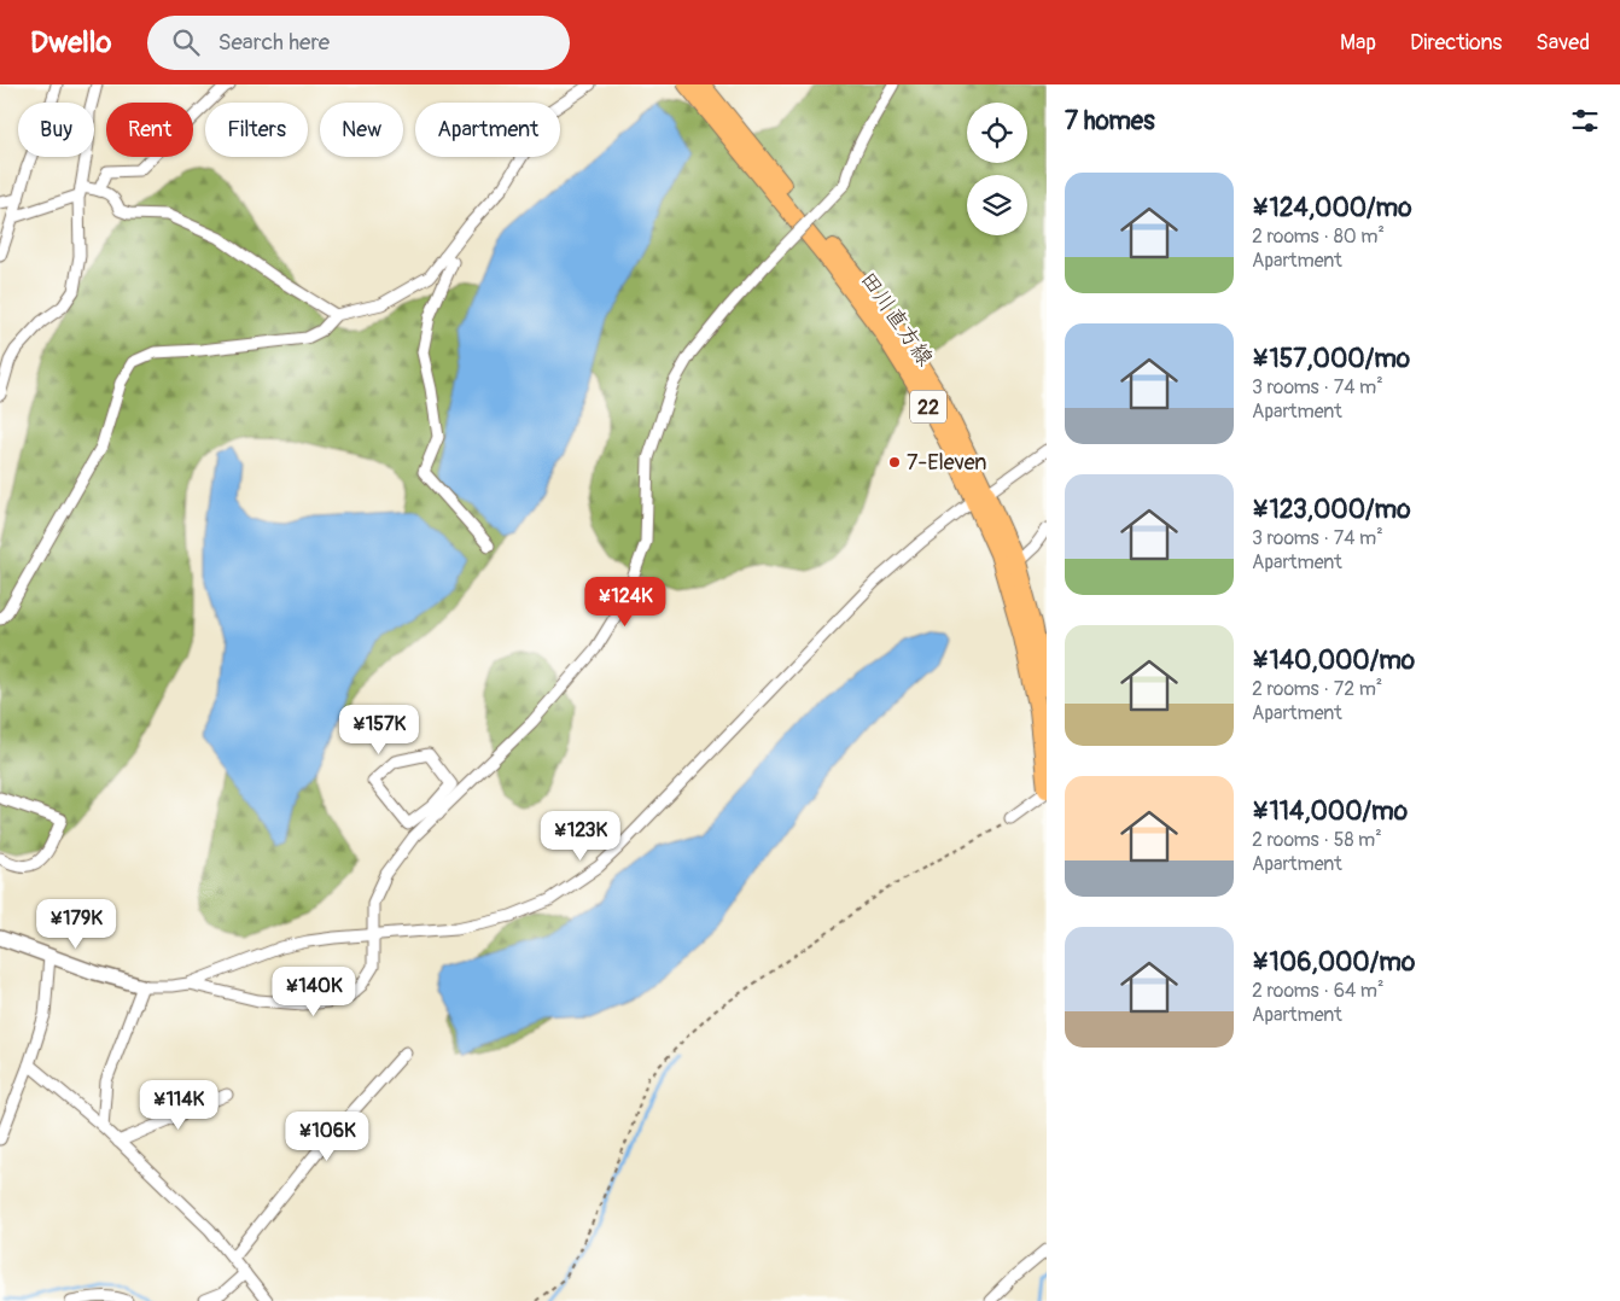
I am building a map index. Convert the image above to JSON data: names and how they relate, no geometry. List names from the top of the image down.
{
  "streets": {
    "main road": ["田川直方線", "22"]
  },
  "places": ["7-Eleven"],
  "page": {
    "header": "Dwello",
    "search": "Search here",
    "nav": ["Map", "Directions", "Saved"],
    "heading": "7 homes",
    "chip": [
      "Buy",
      "Rent",
      "Filters",
      "New",
      "Apartment"
    ],
    "list": [
      {
        "name": "¥124,000/mo",
        "note": "2 rooms · 80 m² · Apartment"
      },
      {
        "name": "¥157,000/mo",
        "note": "3 rooms · 74 m² · Apartment"
      },
      {
        "name": "¥123,000/mo",
        "note": "3 rooms · 74 m² · Apartment"
      },
      {
        "name": "¥140,000/mo",
        "note": "2 rooms · 72 m² · Apartment"
      },
      {
        "name": "¥114,000/mo",
        "note": "2 rooms · 58 m² · Apartment"
      },
      {
        "name": "¥106,000/mo",
        "note": "2 rooms · 64 m² · Apartment"
      }
    ],
    "price": [
      "¥124K",
      "¥157K",
      "¥123K",
      "¥179K",
      "¥140K",
      "¥114K",
      "¥106K"
    ]
  }
}
